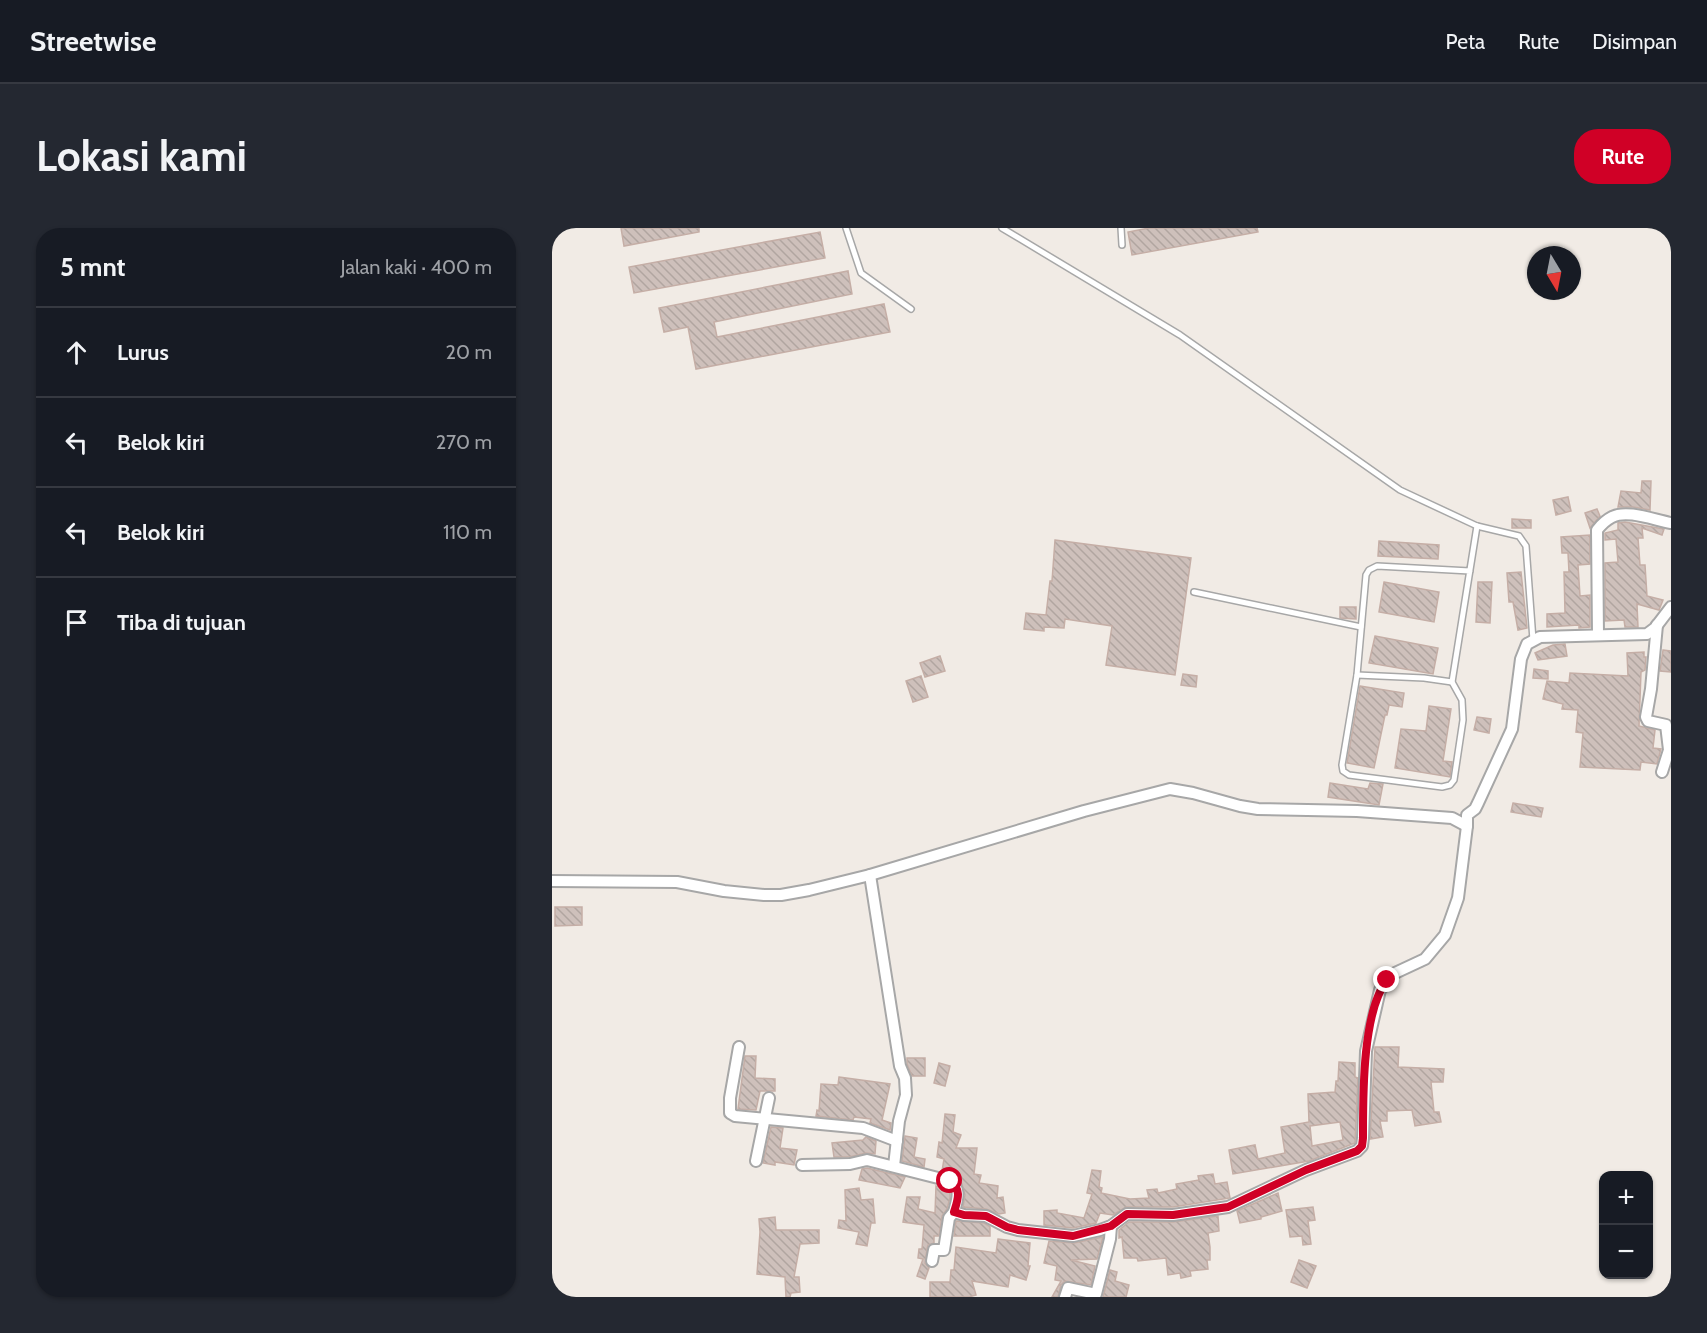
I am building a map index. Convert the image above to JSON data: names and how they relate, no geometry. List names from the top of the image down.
{
  "north": "bottom",
  "page": {
    "header": "Streetwise",
    "nav": ["Peta", "Rute", "Disimpan"],
    "buttons": "Rute",
    "title": "Lokasi kami",
    "heading": ["5 mnt", "Jalan kaki · 400 m"],
    "list": [
      ["Lurus", "20 m"],
      ["Belok kiri", "270 m"],
      ["Belok kiri", "110 m"],
      "Tiba di tujuan"
    ],
    "map_buttons": ["+", "−"]
  }
}
